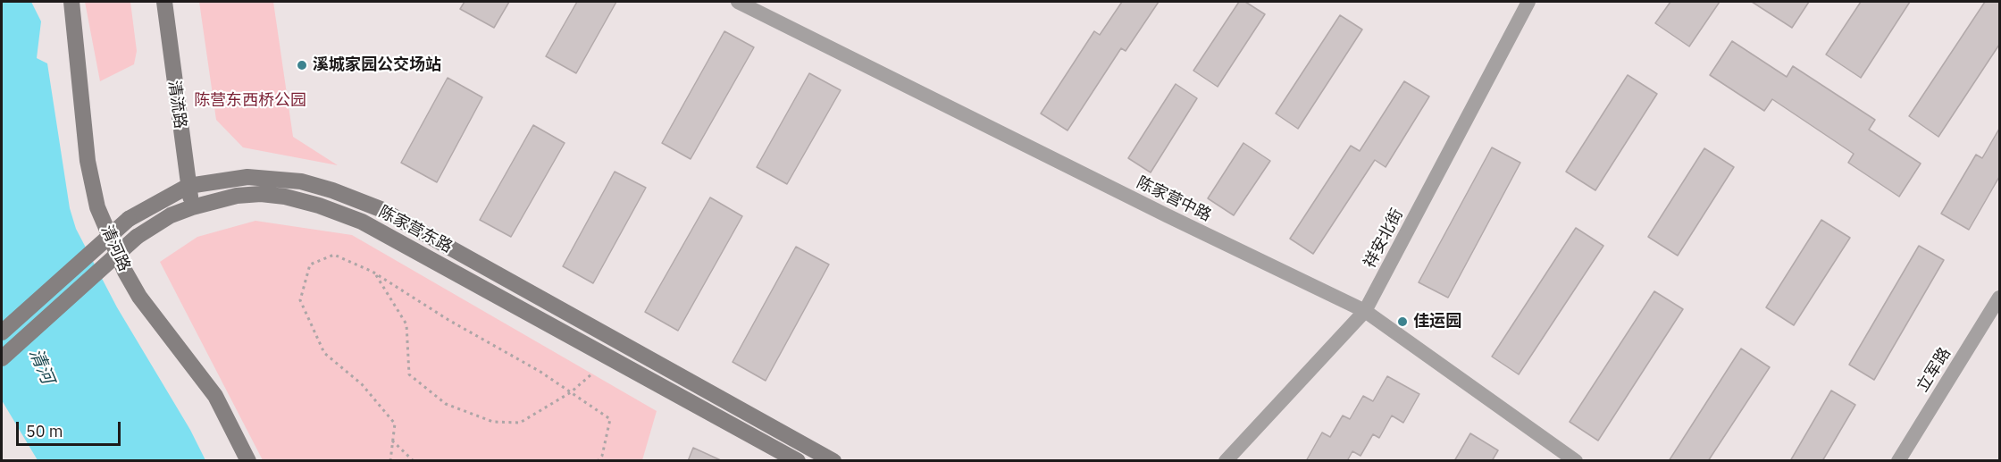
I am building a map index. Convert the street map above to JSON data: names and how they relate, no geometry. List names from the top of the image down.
{
  "streets": {
    "street": [
      "清流路",
      "陈家营中路",
      "陈家营东路",
      "祥安北街",
      "清河路",
      "立军路"
    ]
  },
  "crossings": [
    ["清流路", "陈家营东路"],
    ["陈家营中路", "祥安北街"]
  ],
  "water": ["清河"],
  "parks": ["陈营东西桥公园"],
  "places": ["溪城家园公交场站", "佳运园"],
  "scale_bar": "50 m"
}
